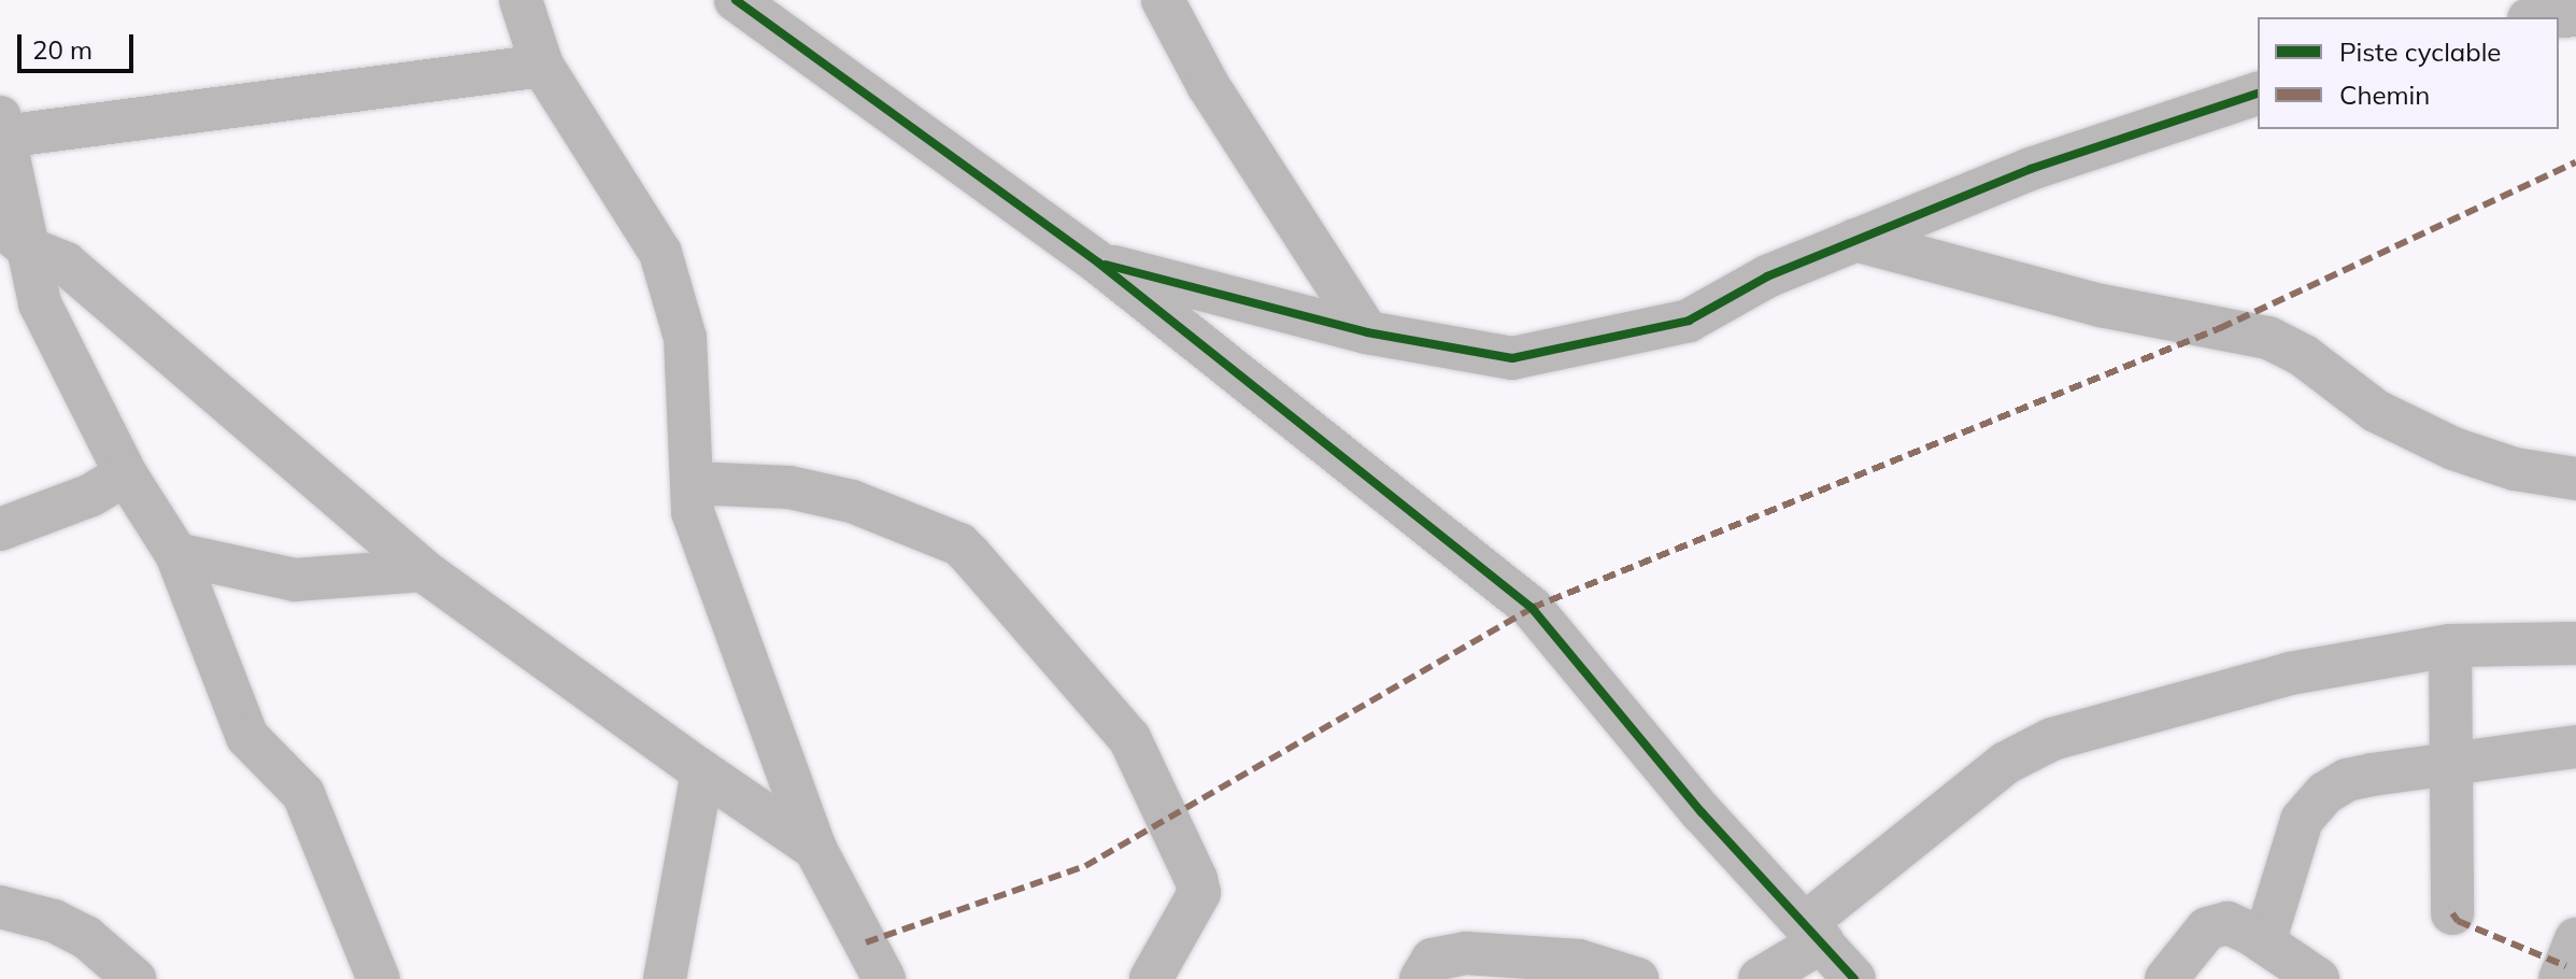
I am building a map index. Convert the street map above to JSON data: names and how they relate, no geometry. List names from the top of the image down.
{
  "legend": ["Piste cyclable", "Chemin"],
  "scale_bar": "20 m"
}
